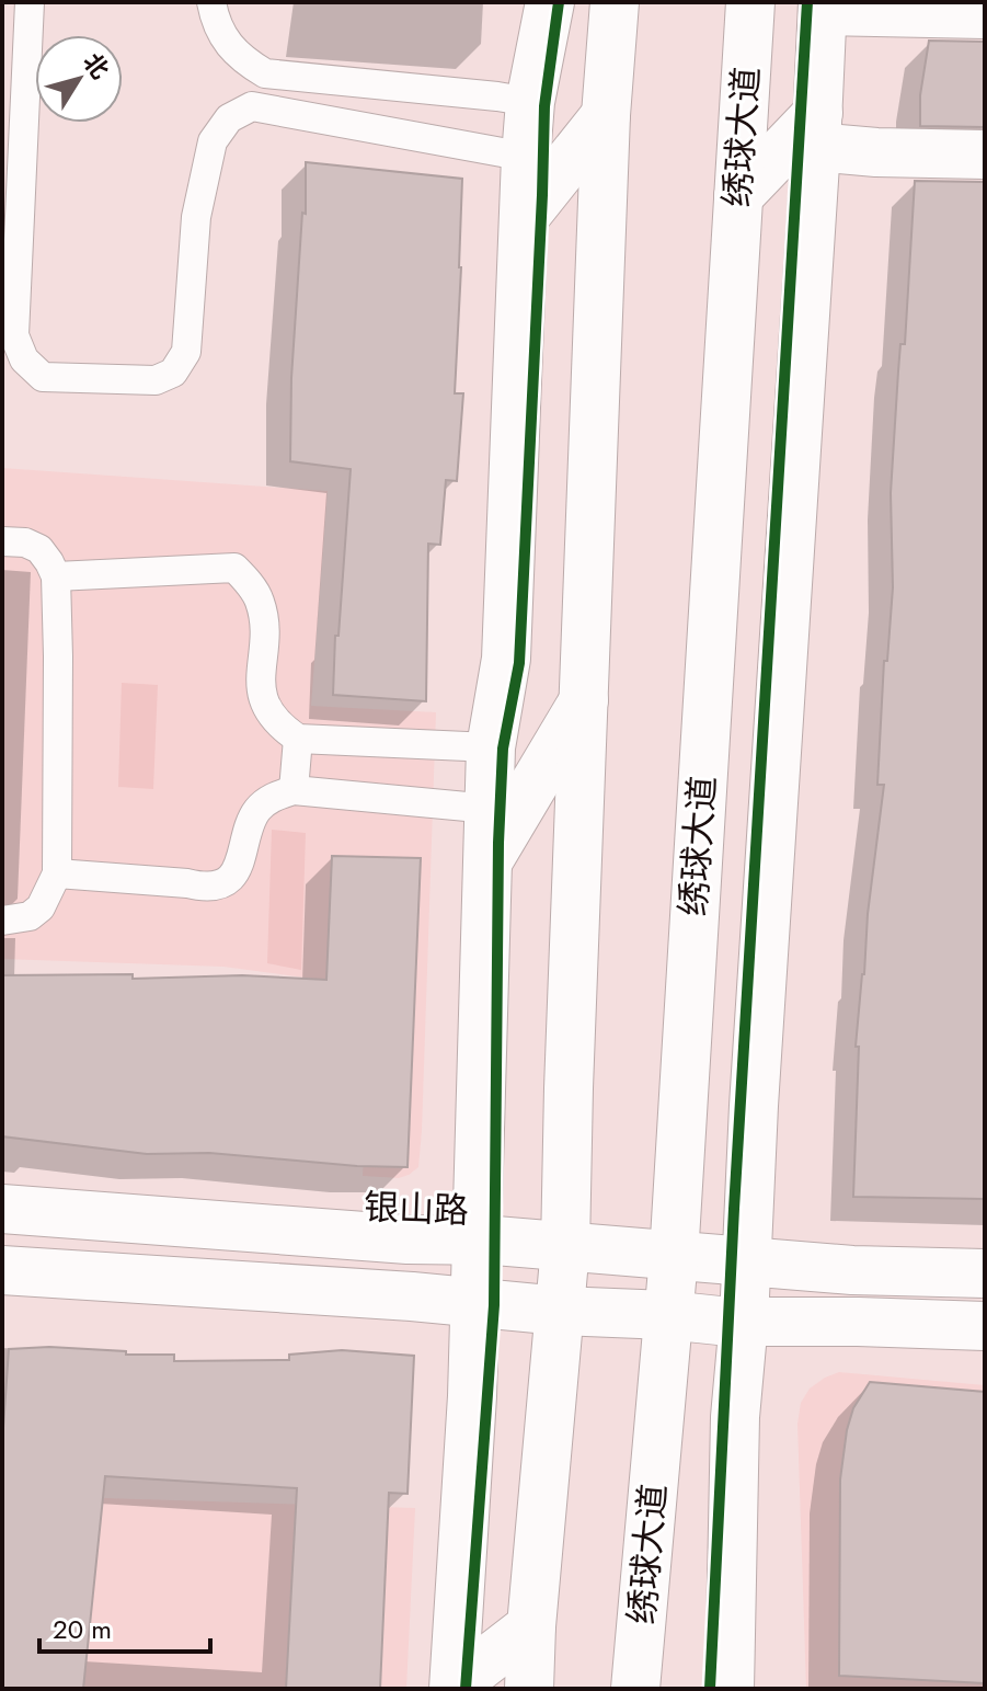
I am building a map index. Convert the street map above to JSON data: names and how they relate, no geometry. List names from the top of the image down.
{
  "streets": {
    "main road": ["绣球大道", "银山路"]
  },
  "crossings": [
    ["绣球大道", "银山路"]
  ],
  "scale_bar": "20 m",
  "north": "top right"
}
